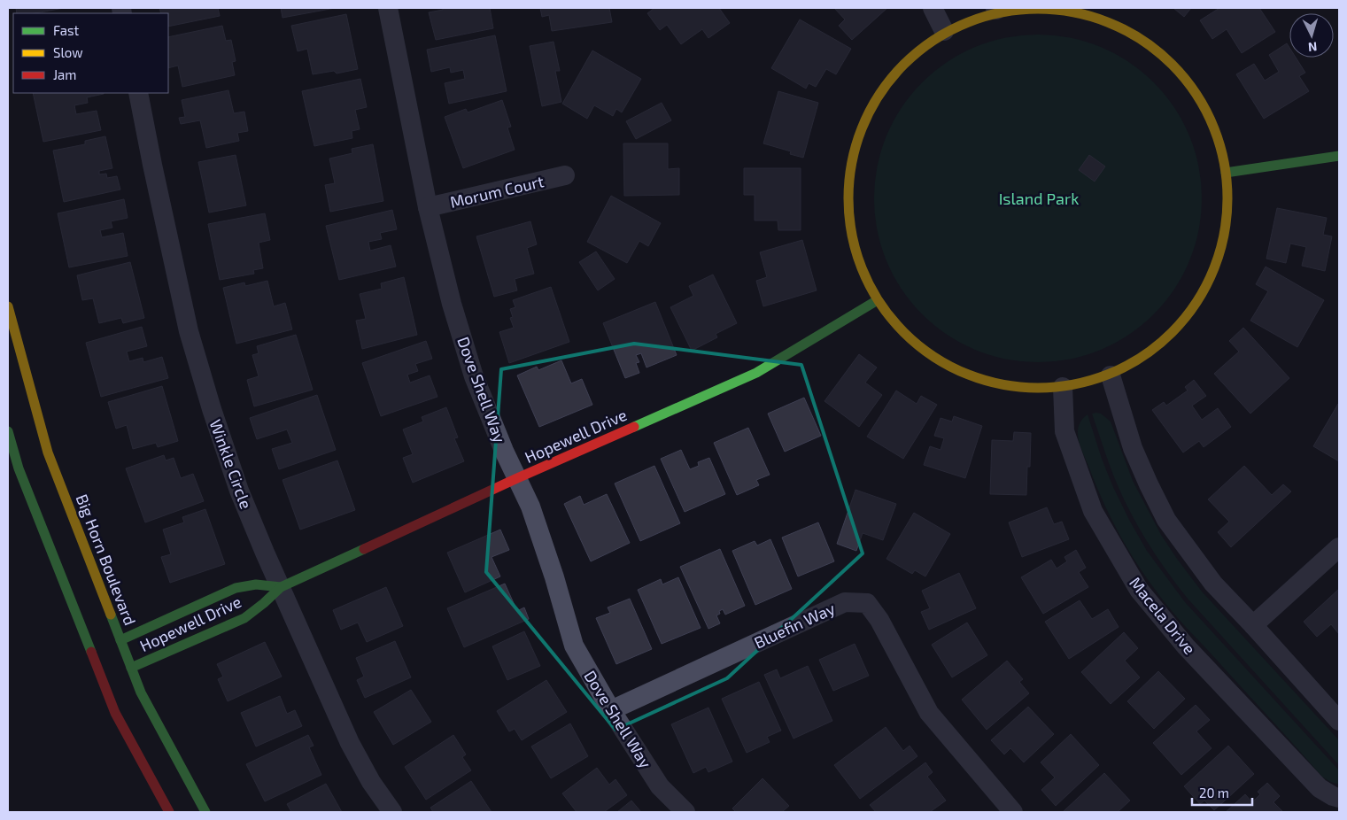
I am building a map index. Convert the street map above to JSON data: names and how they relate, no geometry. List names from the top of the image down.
{
  "streets": {
    "street": [
      "Morum Court",
      "Dove Shell Way",
      "Hopewell Drive",
      "Winkle Circle",
      "Big Horn Boulevard",
      "Macela Drive",
      "Bluefin Way"
    ]
  },
  "crossings": [
    ["Morum Court", "Dove Shell Way"],
    ["Dove Shell Way", "Hopewell Drive"],
    ["Dove Shell Way", "Bluefin Way"],
    ["Hopewell Drive", "Winkle Circle"],
    ["Hopewell Drive", "Big Horn Boulevard"]
  ],
  "parks": ["Island Park"],
  "legend": ["Fast", "Slow", "Jam"],
  "scale_bar": "20 m",
  "north": "bottom"
}
